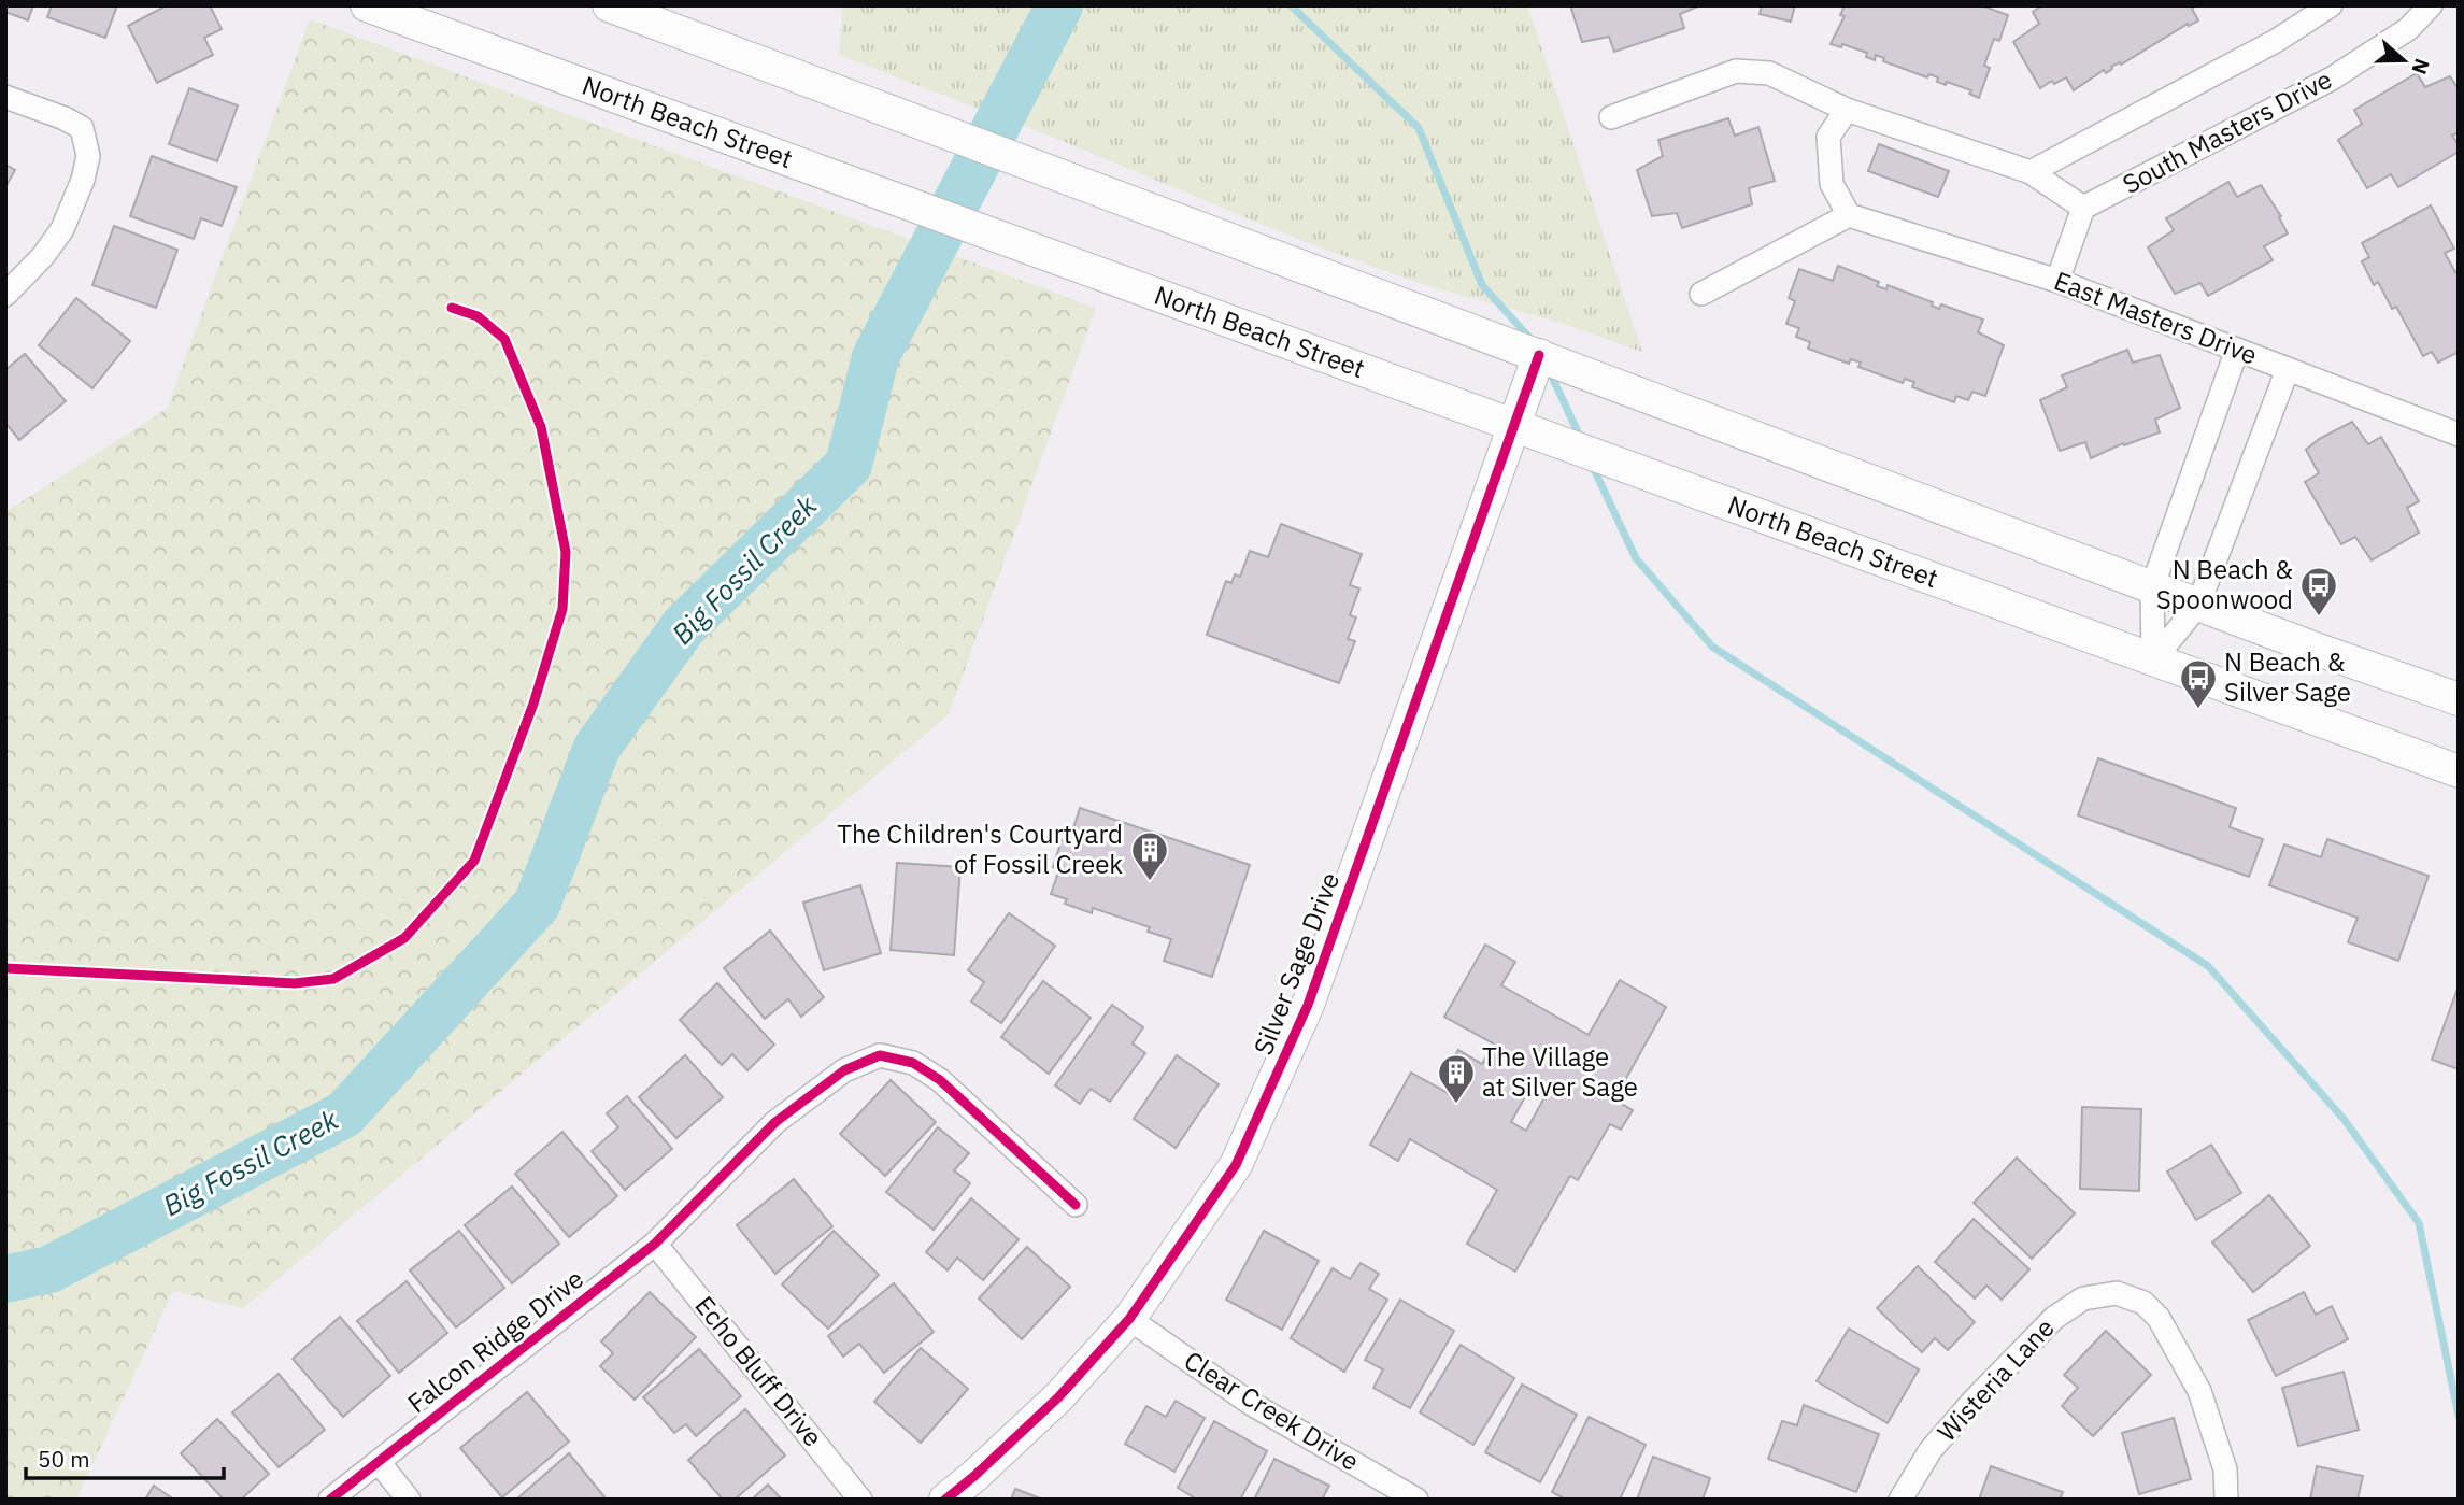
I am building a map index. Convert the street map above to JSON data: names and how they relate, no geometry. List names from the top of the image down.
{
  "streets": {
    "main road": ["North Beach Street", "Silver Sage Drive"],
    "street": [
      "South Masters Drive",
      "East Masters Drive",
      "Falcon Ridge Drive",
      "Echo Bluff Drive",
      "Wisteria Lane",
      "Clear Creek Drive"
    ]
  },
  "crossings": [
    ["North Beach Street", "Silver Sage Drive"],
    ["Silver Sage Drive", "Clear Creek Drive"],
    ["Falcon Ridge Drive", "Echo Bluff Drive"]
  ],
  "water": ["Big Fossil Creek"],
  "places": {
    "bus stop": ["N Beach & Spoonwood", "N Beach & Silver Sage"],
    "building": ["The Children's Courtyard of Fossil Creek", "The Village at Silver Sage"]
  },
  "scale_bar": "50 m",
  "north": "right"
}
